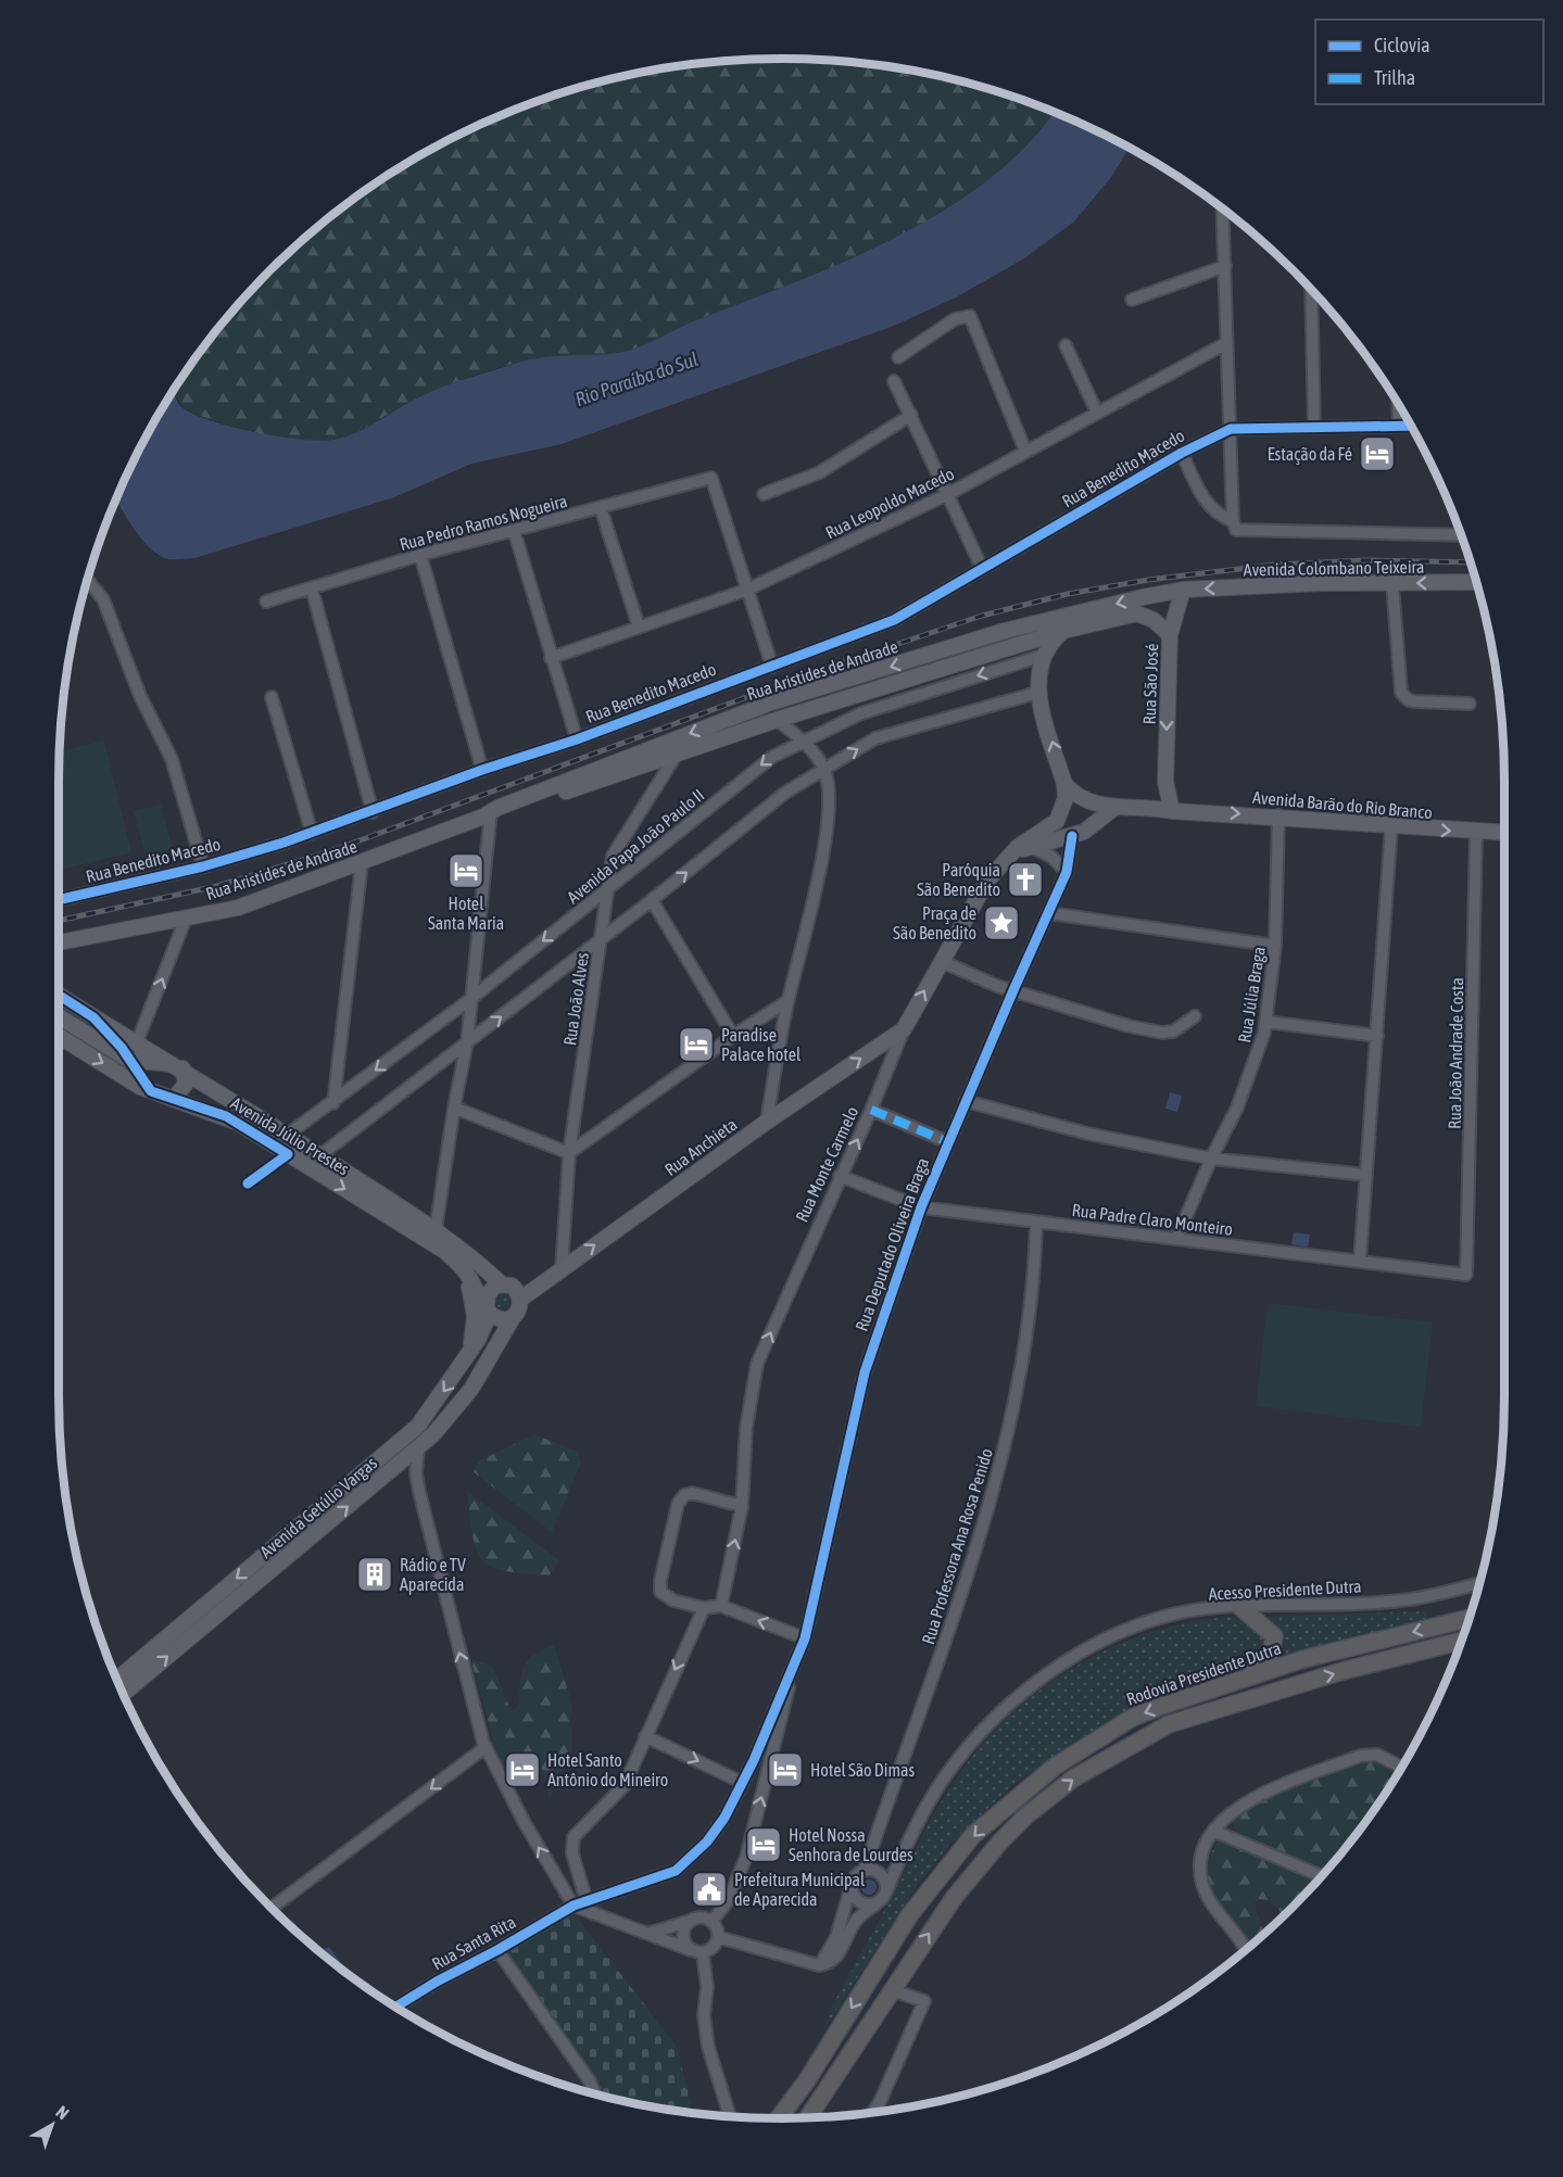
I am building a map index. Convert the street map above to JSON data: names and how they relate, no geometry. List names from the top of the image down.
{
  "streets": {
    "highway": ["Rodovia Presidente Dutra"],
    "main road": [
      "Avenida Colombano Teixeira",
      "Rua Aristides de Andrade",
      "Rua São José",
      "Avenida Barão do Rio Branco",
      "Avenida Júlio Prestes",
      "Rua Anchieta",
      "Rua Monte Carmelo",
      "Avenida Getúlio Vargas"
    ],
    "street": [
      "Rua Benedito Macedo",
      "Rua Leopoldo Macedo",
      "Rua Pedro Ramos Nogueira",
      "Avenida Papa João Paulo II",
      "Rua Júlia Braga",
      "Rua João Alves",
      "Rua João Andrade Costa",
      "Rua Padre Claro Monteiro",
      "Rua Deputado Oliveira Braga",
      "Rua Professora Ana Rosa Penido",
      "Acesso Presidente Dutra",
      "Rua Santa Rita"
    ]
  },
  "crossings": [
    ["Rua Leopoldo Macedo", "Rua Pedro Ramos Nogueira"],
    ["Avenida Colombano Teixeira", "Rua Aristides de Andrade"],
    ["Avenida Colombano Teixeira", "Rua São José"],
    ["Rua Aristides de Andrade", "Rua São José"],
    ["Rua Aristides de Andrade", "Avenida Papa João Paulo II"],
    ["Rua Aristides de Andrade", "Rua João Alves"],
    ["Rua Aristides de Andrade", "Rua Monte Carmelo"],
    ["Rua São José", "Avenida Barão do Rio Branco"],
    ["Rua São José", "Avenida Papa João Paulo II"],
    ["Rua São José", "Rua Monte Carmelo"],
    ["Avenida Barão do Rio Branco", "Rua Júlia Braga"],
    ["Avenida Barão do Rio Branco", "Rua João Andrade Costa"],
    ["Avenida Papa João Paulo II", "Rua João Alves"],
    ["Avenida Papa João Paulo II", "Avenida Júlio Prestes"],
    ["Avenida Papa João Paulo II", "Rua Monte Carmelo"],
    ["Rua Júlia Braga", "Rua Padre Claro Monteiro"],
    ["Rua João Alves", "Rua Anchieta"],
    ["Rua João Andrade Costa", "Rua Padre Claro Monteiro"],
    ["Avenida Júlio Prestes", "Rua Anchieta"],
    ["Avenida Júlio Prestes", "Avenida Getúlio Vargas"],
    ["Rua Anchieta", "Rua Monte Carmelo"],
    ["Rua Anchieta", "Avenida Getúlio Vargas"],
    ["Rua Monte Carmelo", "Rua Padre Claro Monteiro"],
    ["Rua Padre Claro Monteiro", "Rua Deputado Oliveira Braga"],
    ["Rua Padre Claro Monteiro", "Rua Professora Ana Rosa Penido"],
    ["Rua Deputado Oliveira Braga", "Rua Santa Rita"],
    ["Rua Professora Ana Rosa Penido", "Acesso Presidente Dutra"]
  ],
  "one_way": [
    "Avenida Colombano Teixeira",
    "Avenida Barão do Rio Branco",
    "Rua Anchieta",
    "Rua Monte Carmelo"
  ],
  "water": ["Rio Paraíba do Sul"],
  "places": {
    "hotel": [
      "Estação da Fé",
      "Hotel Santa Maria",
      "Paradise Palace hotel",
      "Hotel Santo Antônio do Mineiro",
      "Hotel São Dimas",
      "Hotel Nossa Senhora de Lourdes"
    ],
    "church": ["Paróquia São Benedito"],
    "place": ["Praça de São Benedito"],
    "building": ["Rádio e TV Aparecida"],
    "public building": ["Prefeitura Municipal de Aparecida"]
  },
  "legend": ["Ciclovia", "Trilha"],
  "north": "top right"
}
